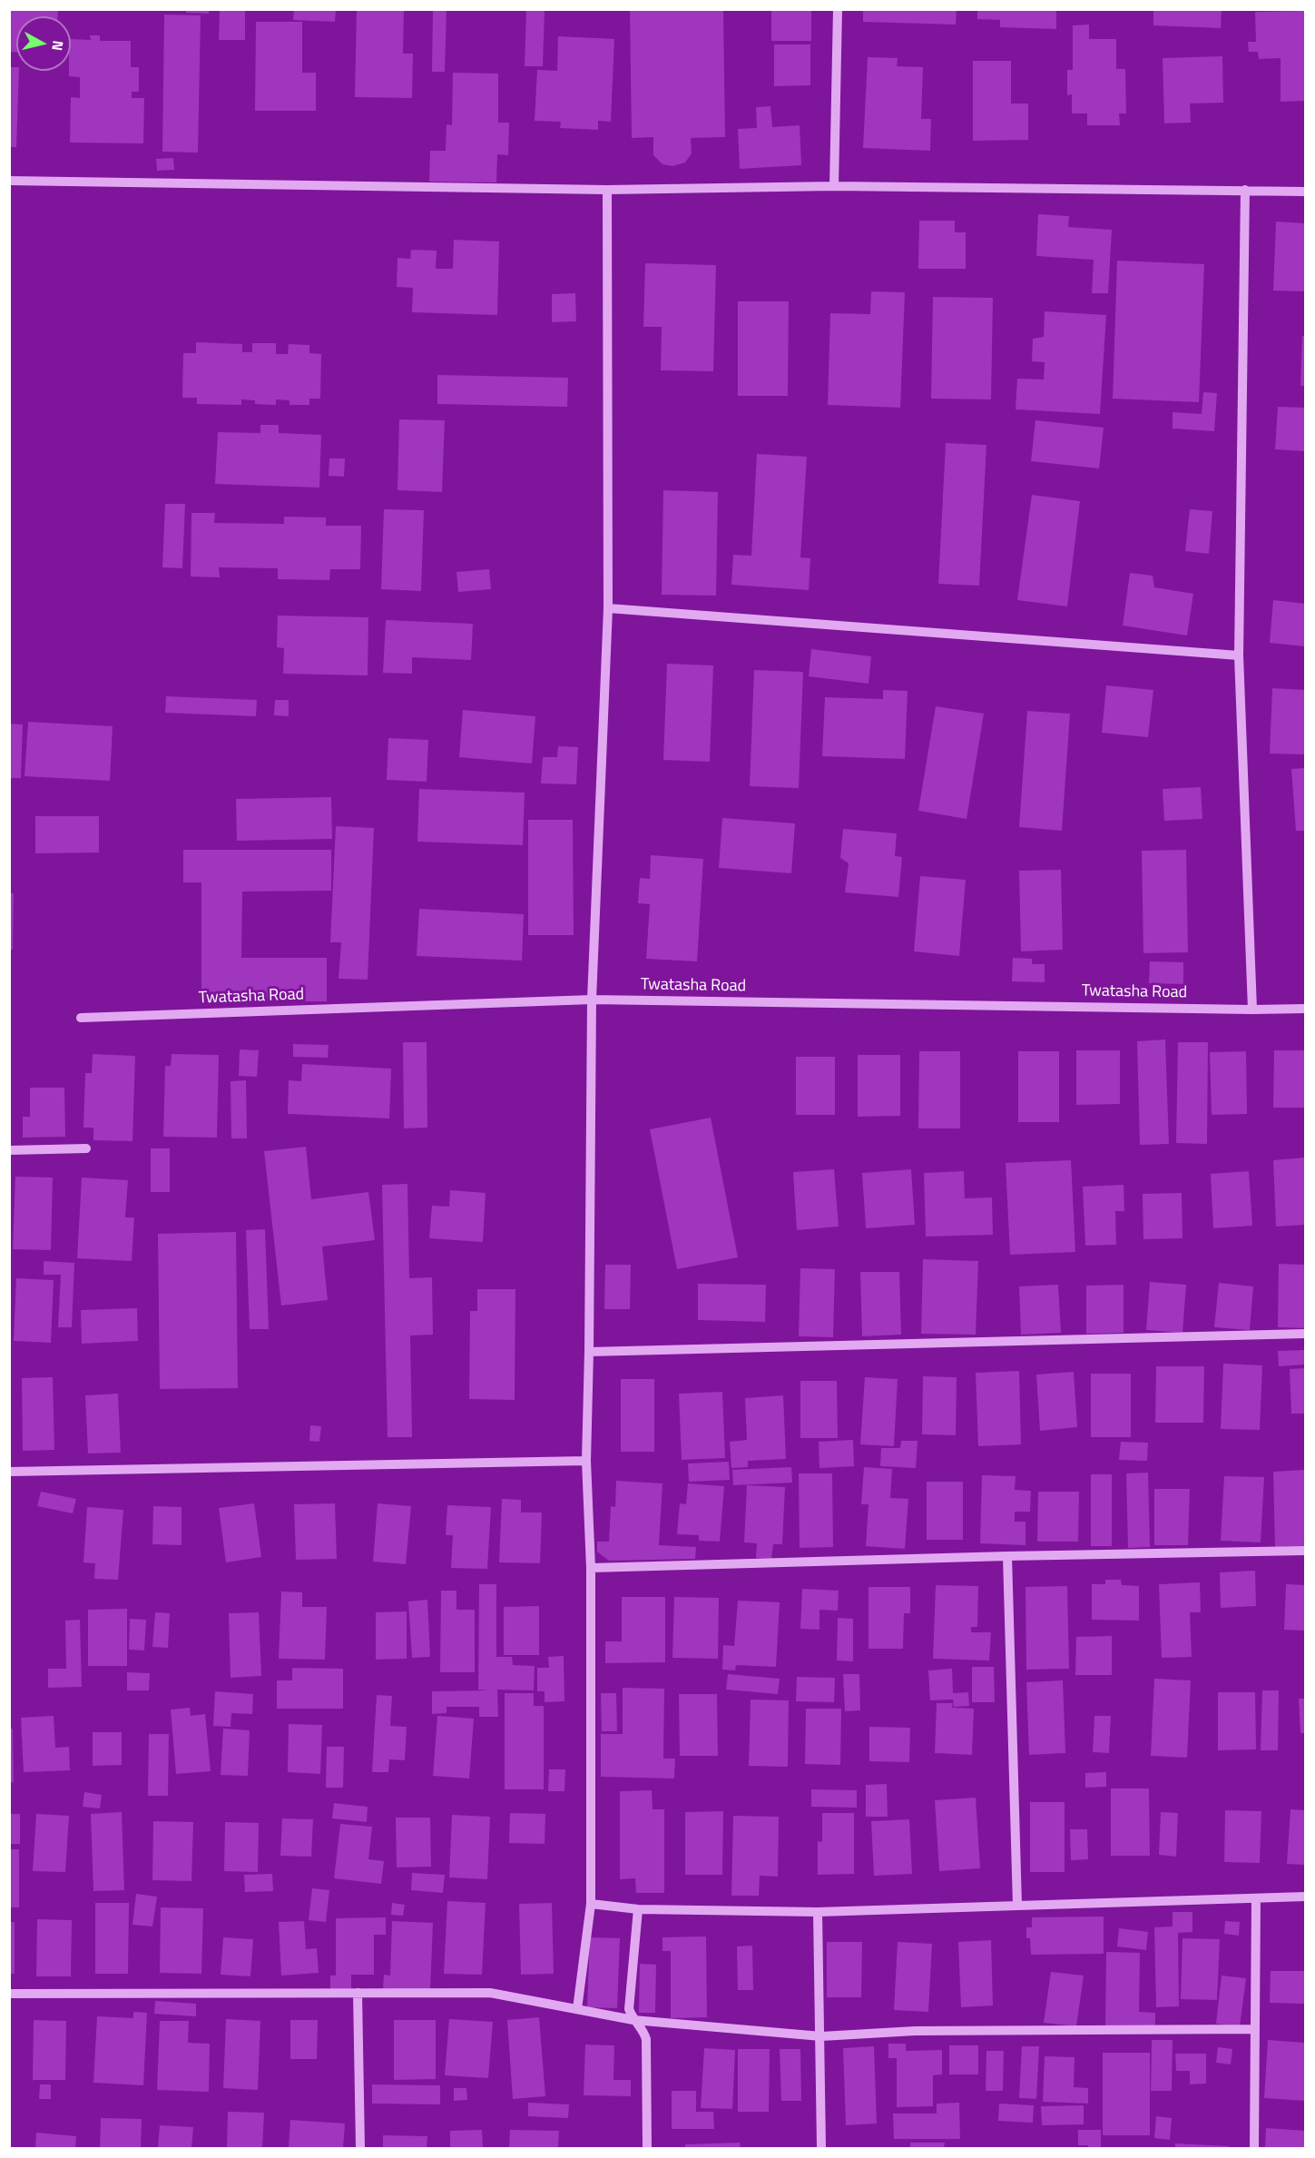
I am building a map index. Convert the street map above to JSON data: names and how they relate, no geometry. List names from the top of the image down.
{
  "streets": {
    "street": ["Twatasha Road"]
  },
  "north": "right"
}
